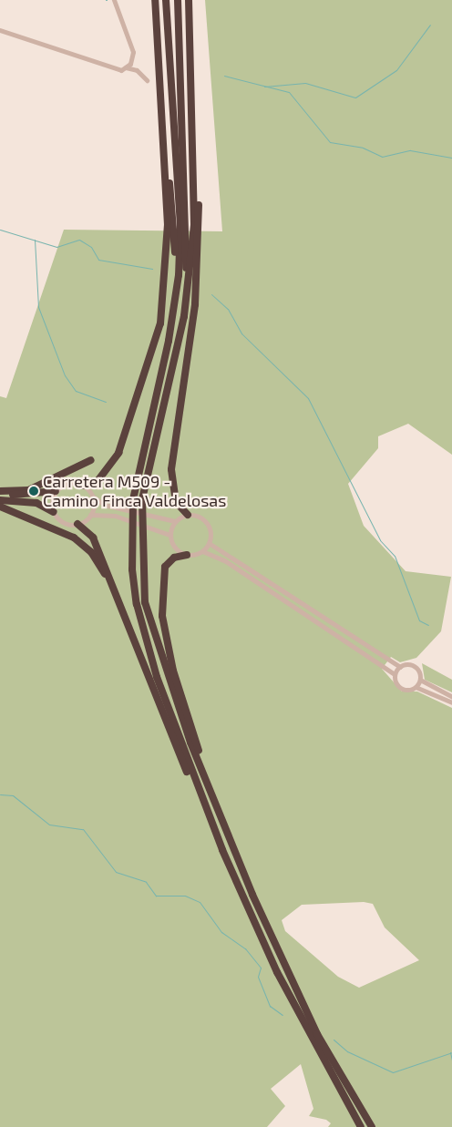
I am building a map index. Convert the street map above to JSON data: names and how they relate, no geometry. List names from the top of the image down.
{
  "places": ["Carretera M509 - Camino Finca Valdelosas"]
}
